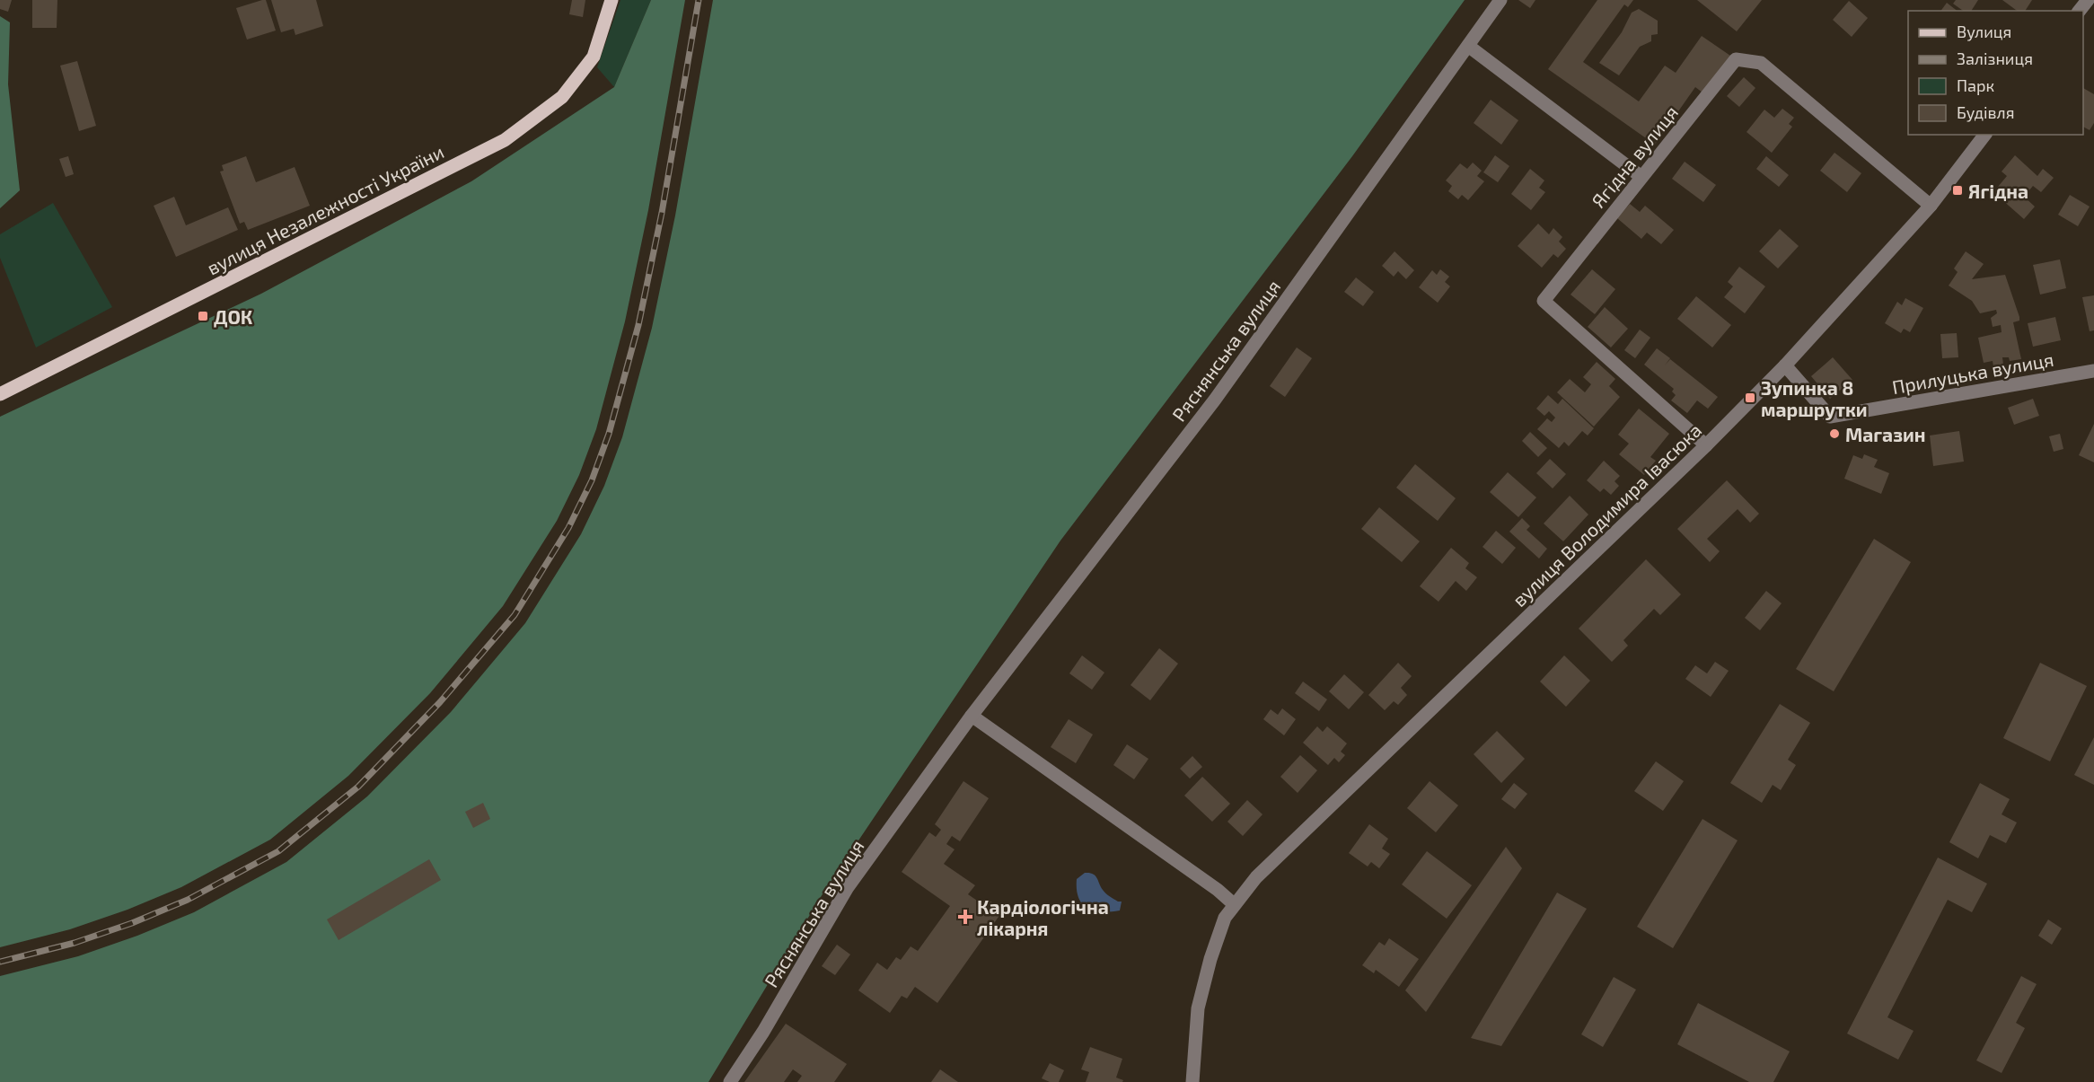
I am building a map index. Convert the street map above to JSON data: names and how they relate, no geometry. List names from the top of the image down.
{
  "streets": {
    "main road": ["вулиця Незалежності України"],
    "street": [
      "Ягідна вулиця",
      "Ряснянська вулиця",
      "Прилуцька вулиця",
      "вулиця Володимира Івасюка"
    ]
  },
  "crossings": [
    ["Ягідна вулиця", "вулиця Володимира Івасюка"],
    ["Прилуцька вулиця", "вулиця Володимира Івасюка"]
  ],
  "places": {
    "transit": ["Ягідна", "ДОК", "Зупинка 8 маршрутки"],
    "other": ["Магазин"],
    "health": ["Кардіологічна лікарня"]
  },
  "legend": [
    "Вулиця",
    "Залізниця",
    "Парк",
    "Будівля"
  ]
}
